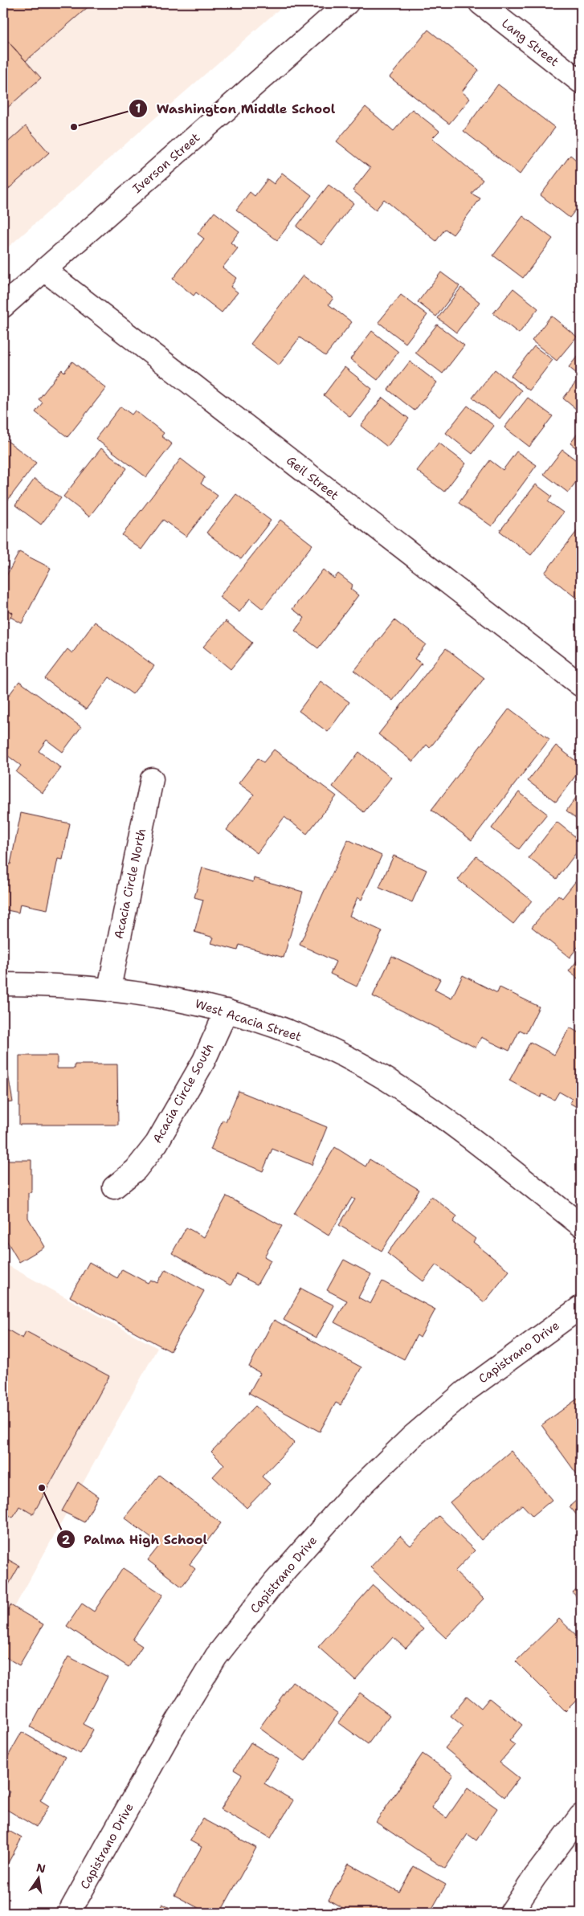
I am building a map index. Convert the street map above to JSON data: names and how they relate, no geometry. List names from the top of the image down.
{
  "streets": {
    "street": [
      "Lang Street",
      "Iverson Street",
      "Geil Street",
      "Acacia Circle North",
      "West Acacia Street",
      "Acacia Circle South",
      "Capistrano Drive"
    ]
  },
  "crossings": [
    ["Iverson Street", "Geil Street"],
    ["Acacia Circle North", "West Acacia Street"],
    ["West Acacia Street", "Acacia Circle South"]
  ],
  "places": ["Washington Middle School", "Palma High School"],
  "north": "top"
}
